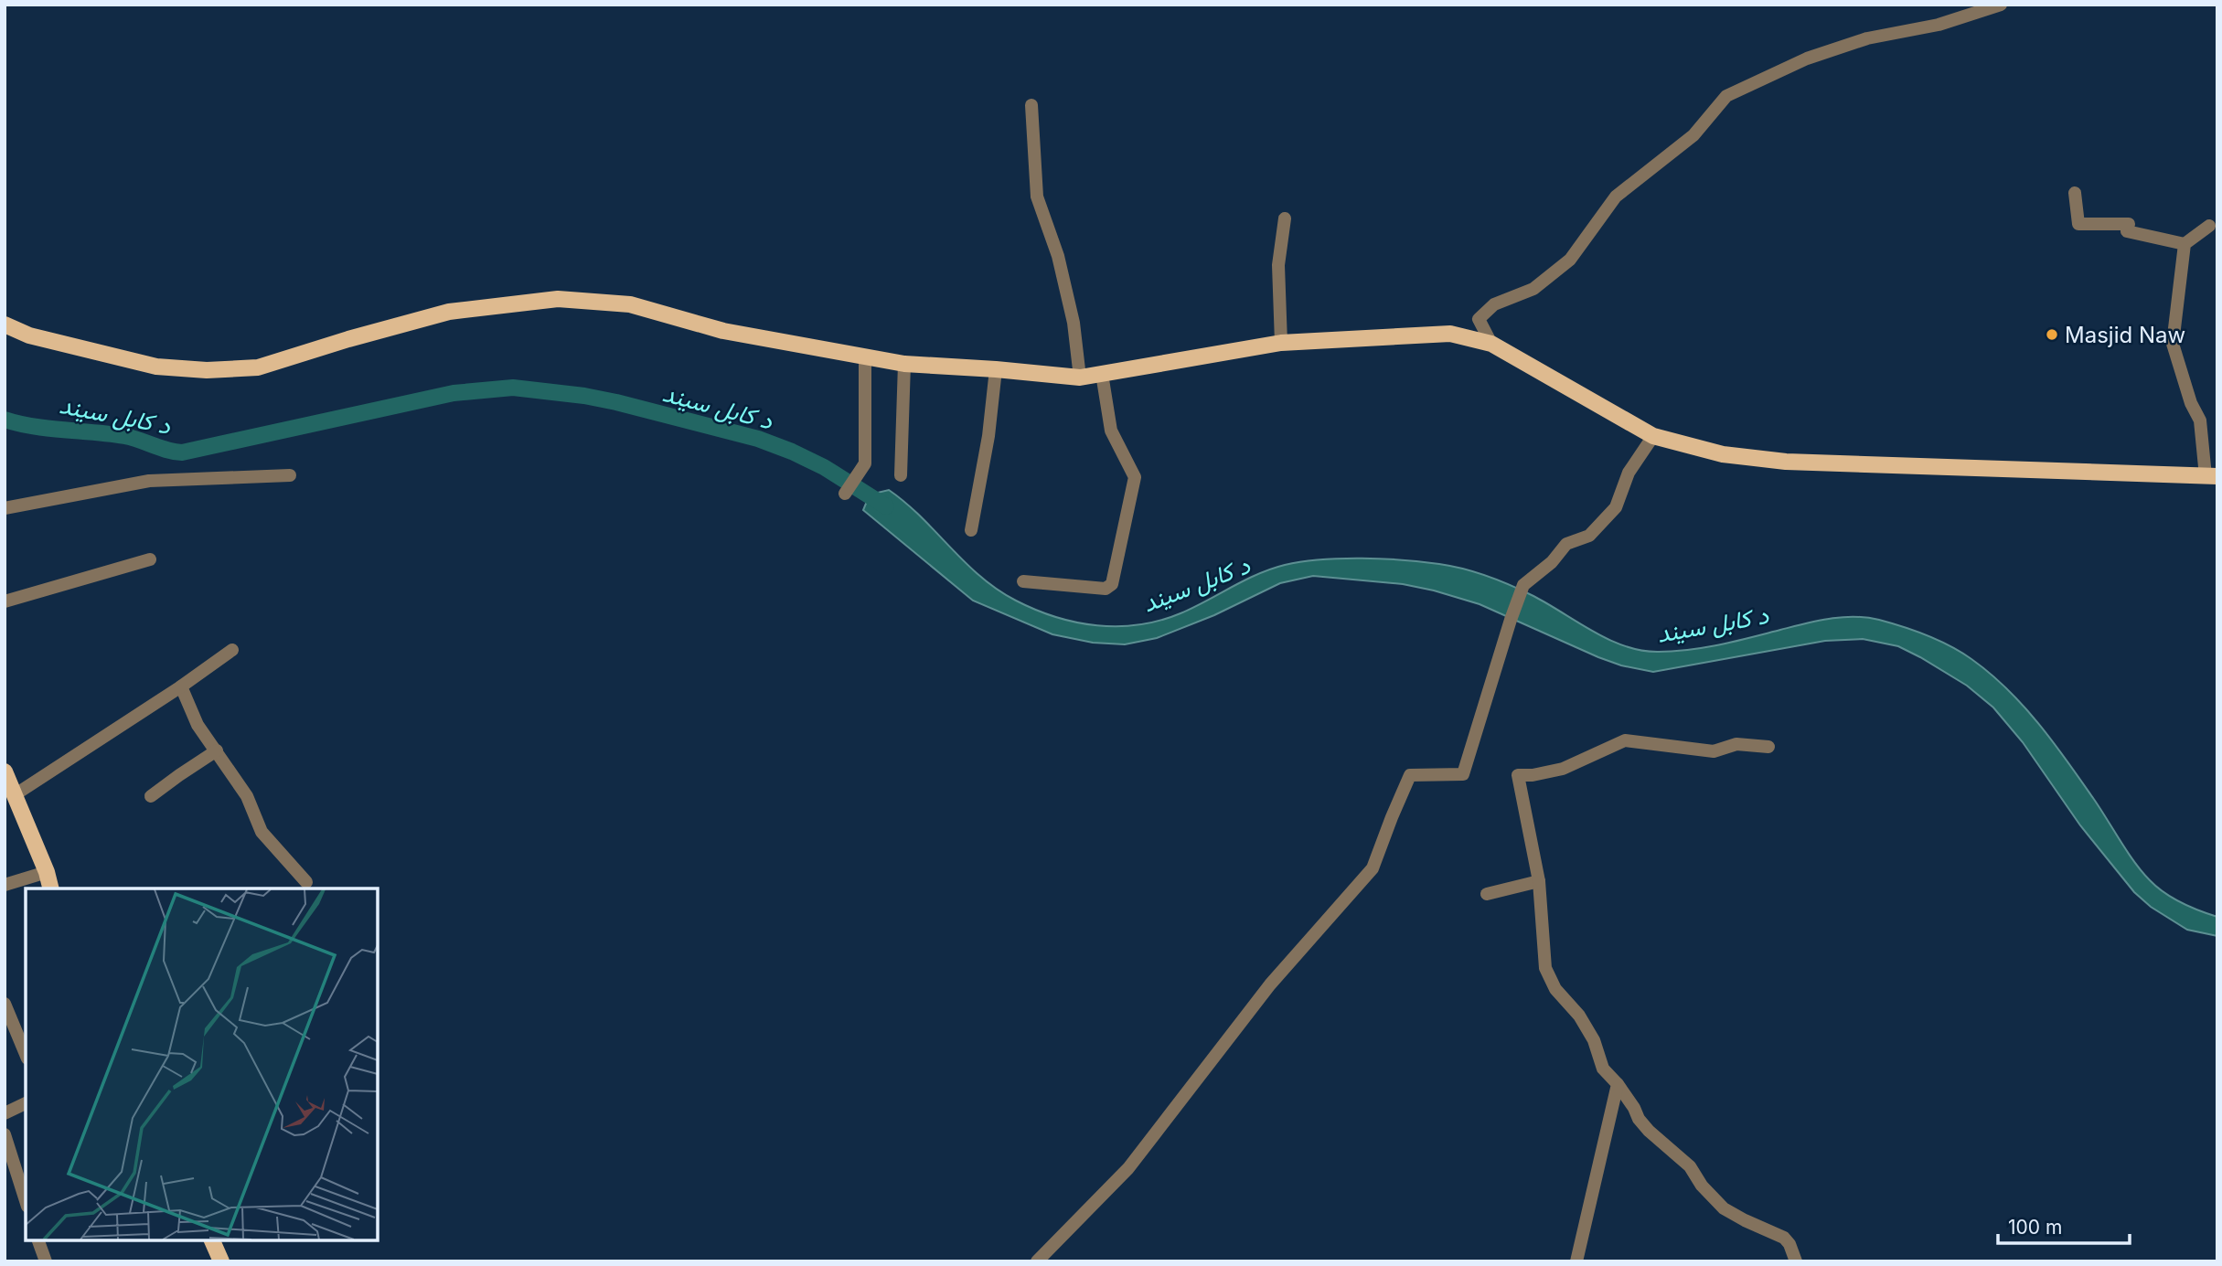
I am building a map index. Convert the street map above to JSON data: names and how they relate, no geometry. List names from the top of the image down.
{
  "water": ["د کابل سيند"],
  "places": ["Masjid Naw"],
  "scale_bar": "100 m"
}
